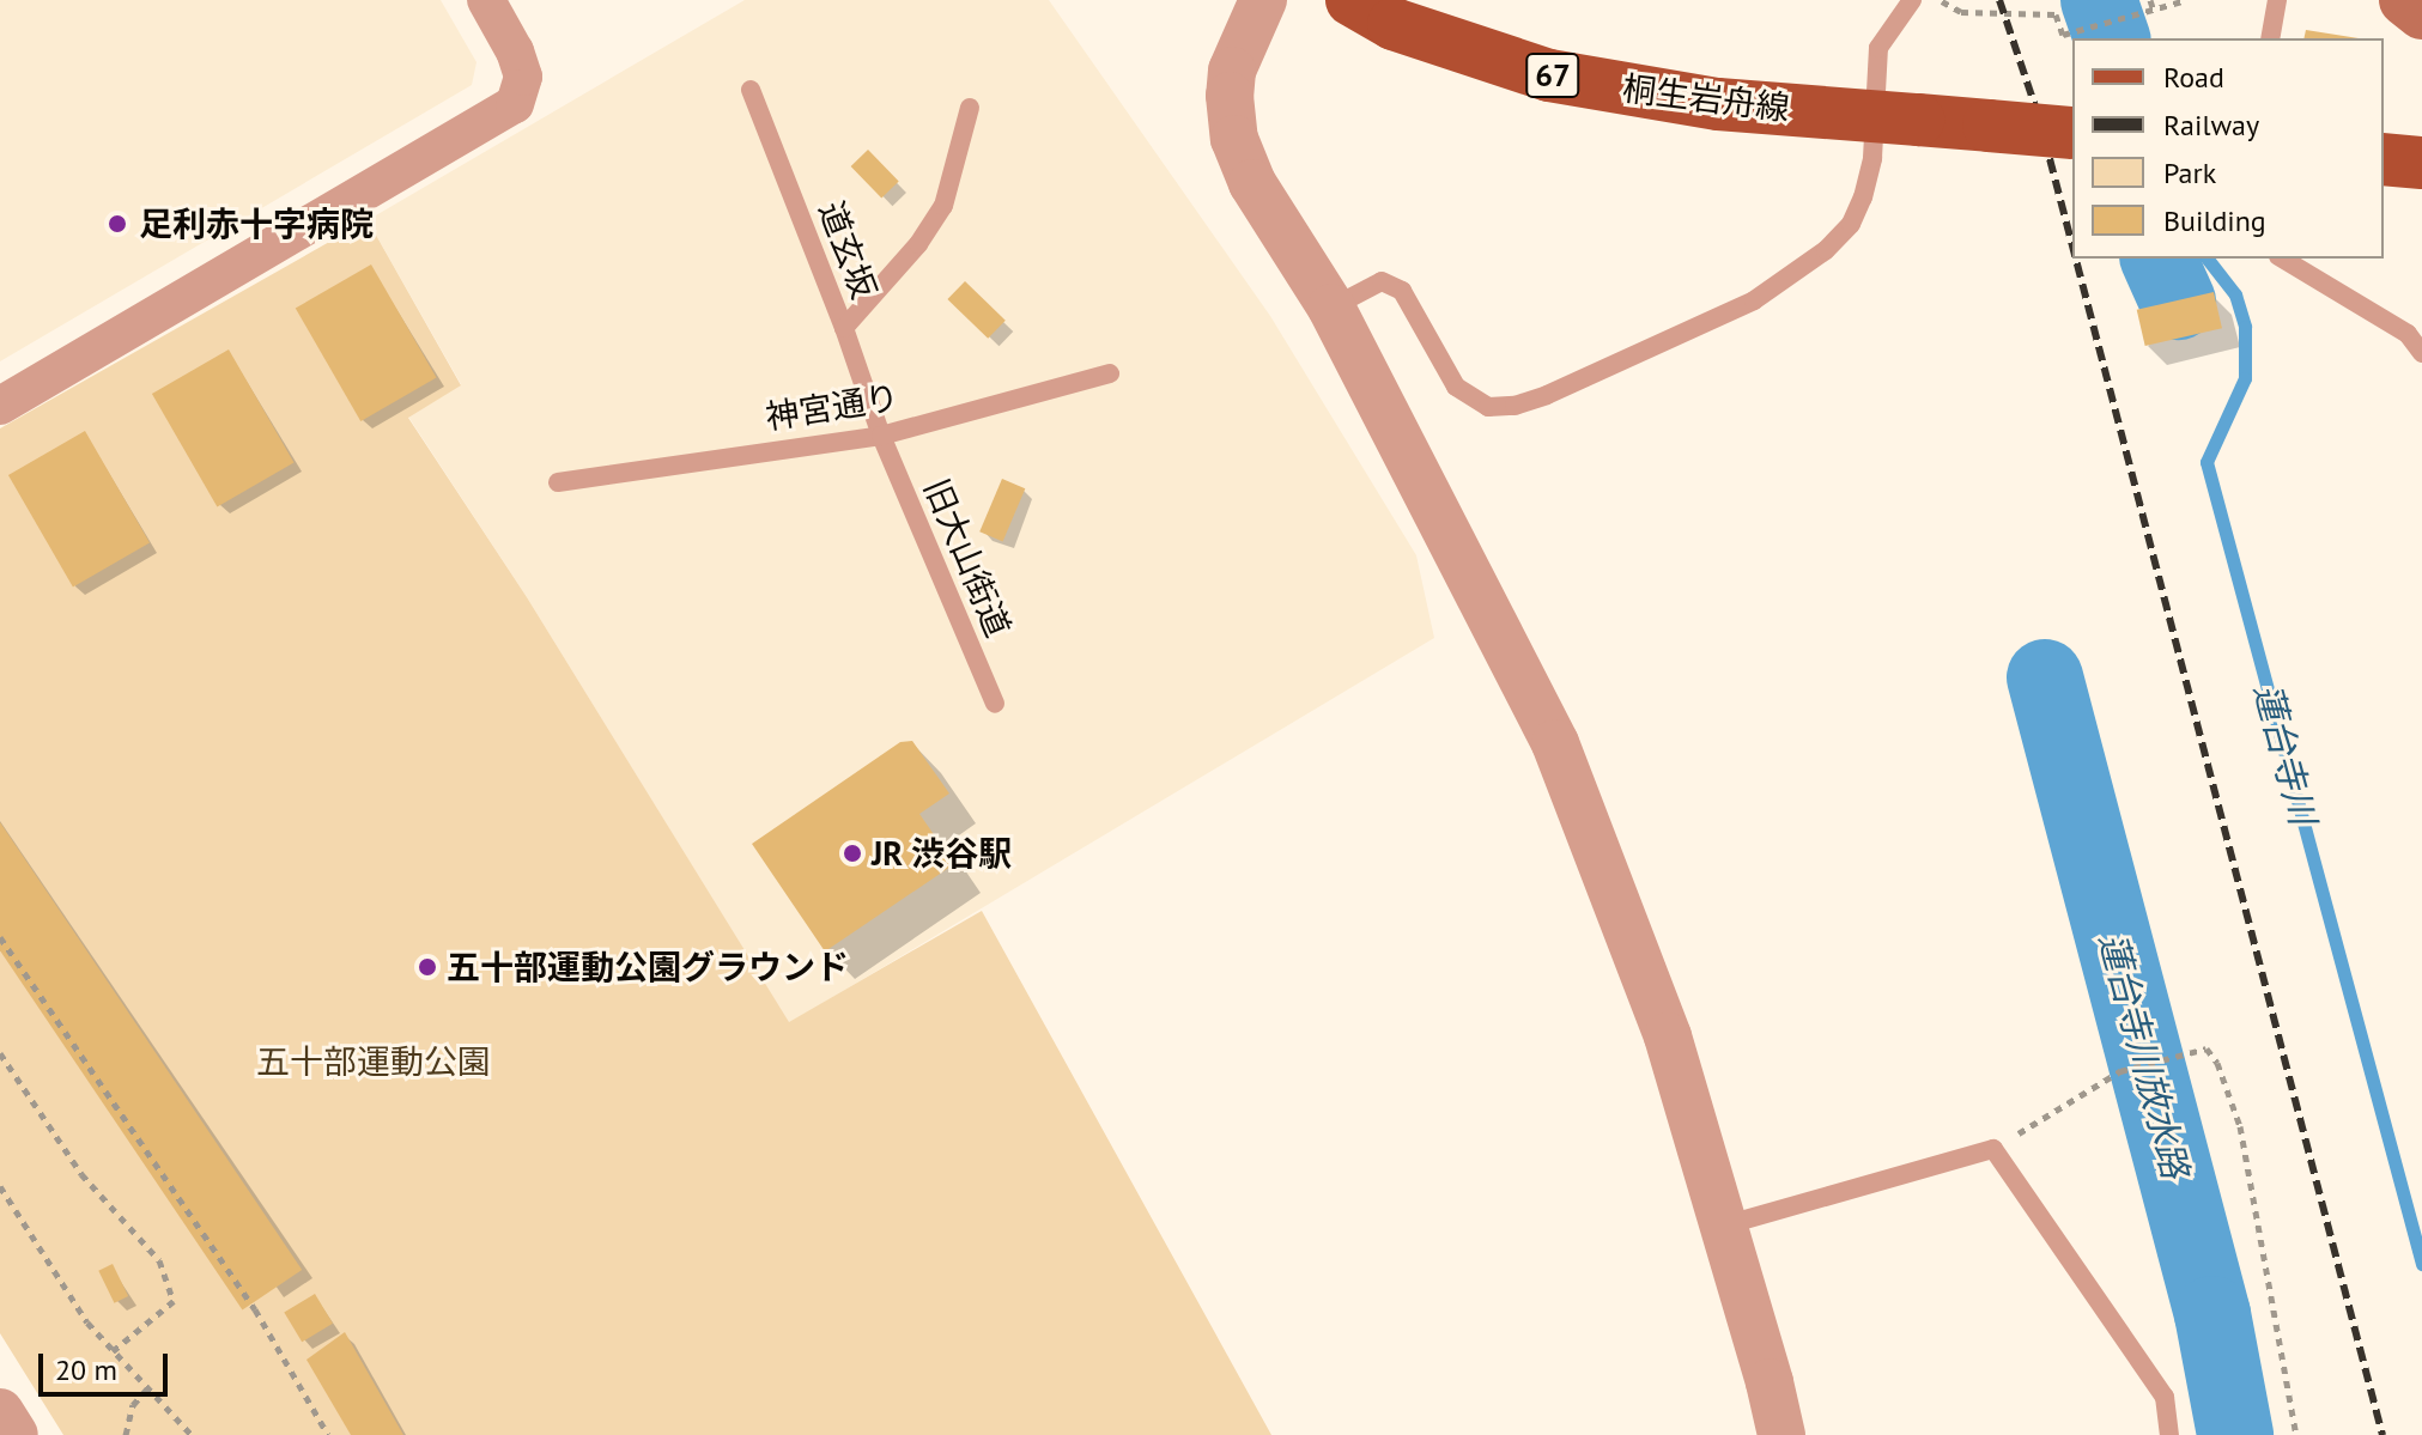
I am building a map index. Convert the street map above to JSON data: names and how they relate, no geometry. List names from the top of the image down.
{
  "streets": {
    "main road": ["67", "桐生岩舟線"],
    "lane": ["道玄坂", "神宮通り", "旧大山街道"]
  },
  "crossings": [
    ["道玄坂", "神宮通り"],
    ["道玄坂", "旧大山街道"],
    ["神宮通り", "旧大山街道"]
  ],
  "water": ["蓮台寺川", "蓮台寺川放水路"],
  "parks": ["五十部運動公園"],
  "places": ["足利赤十字病院", "JR 渋谷駅", "五十部運動公園グラウンド"],
  "legend": [
    "Road",
    "Railway",
    "Park",
    "Building"
  ],
  "scale_bar": "20 m"
}
